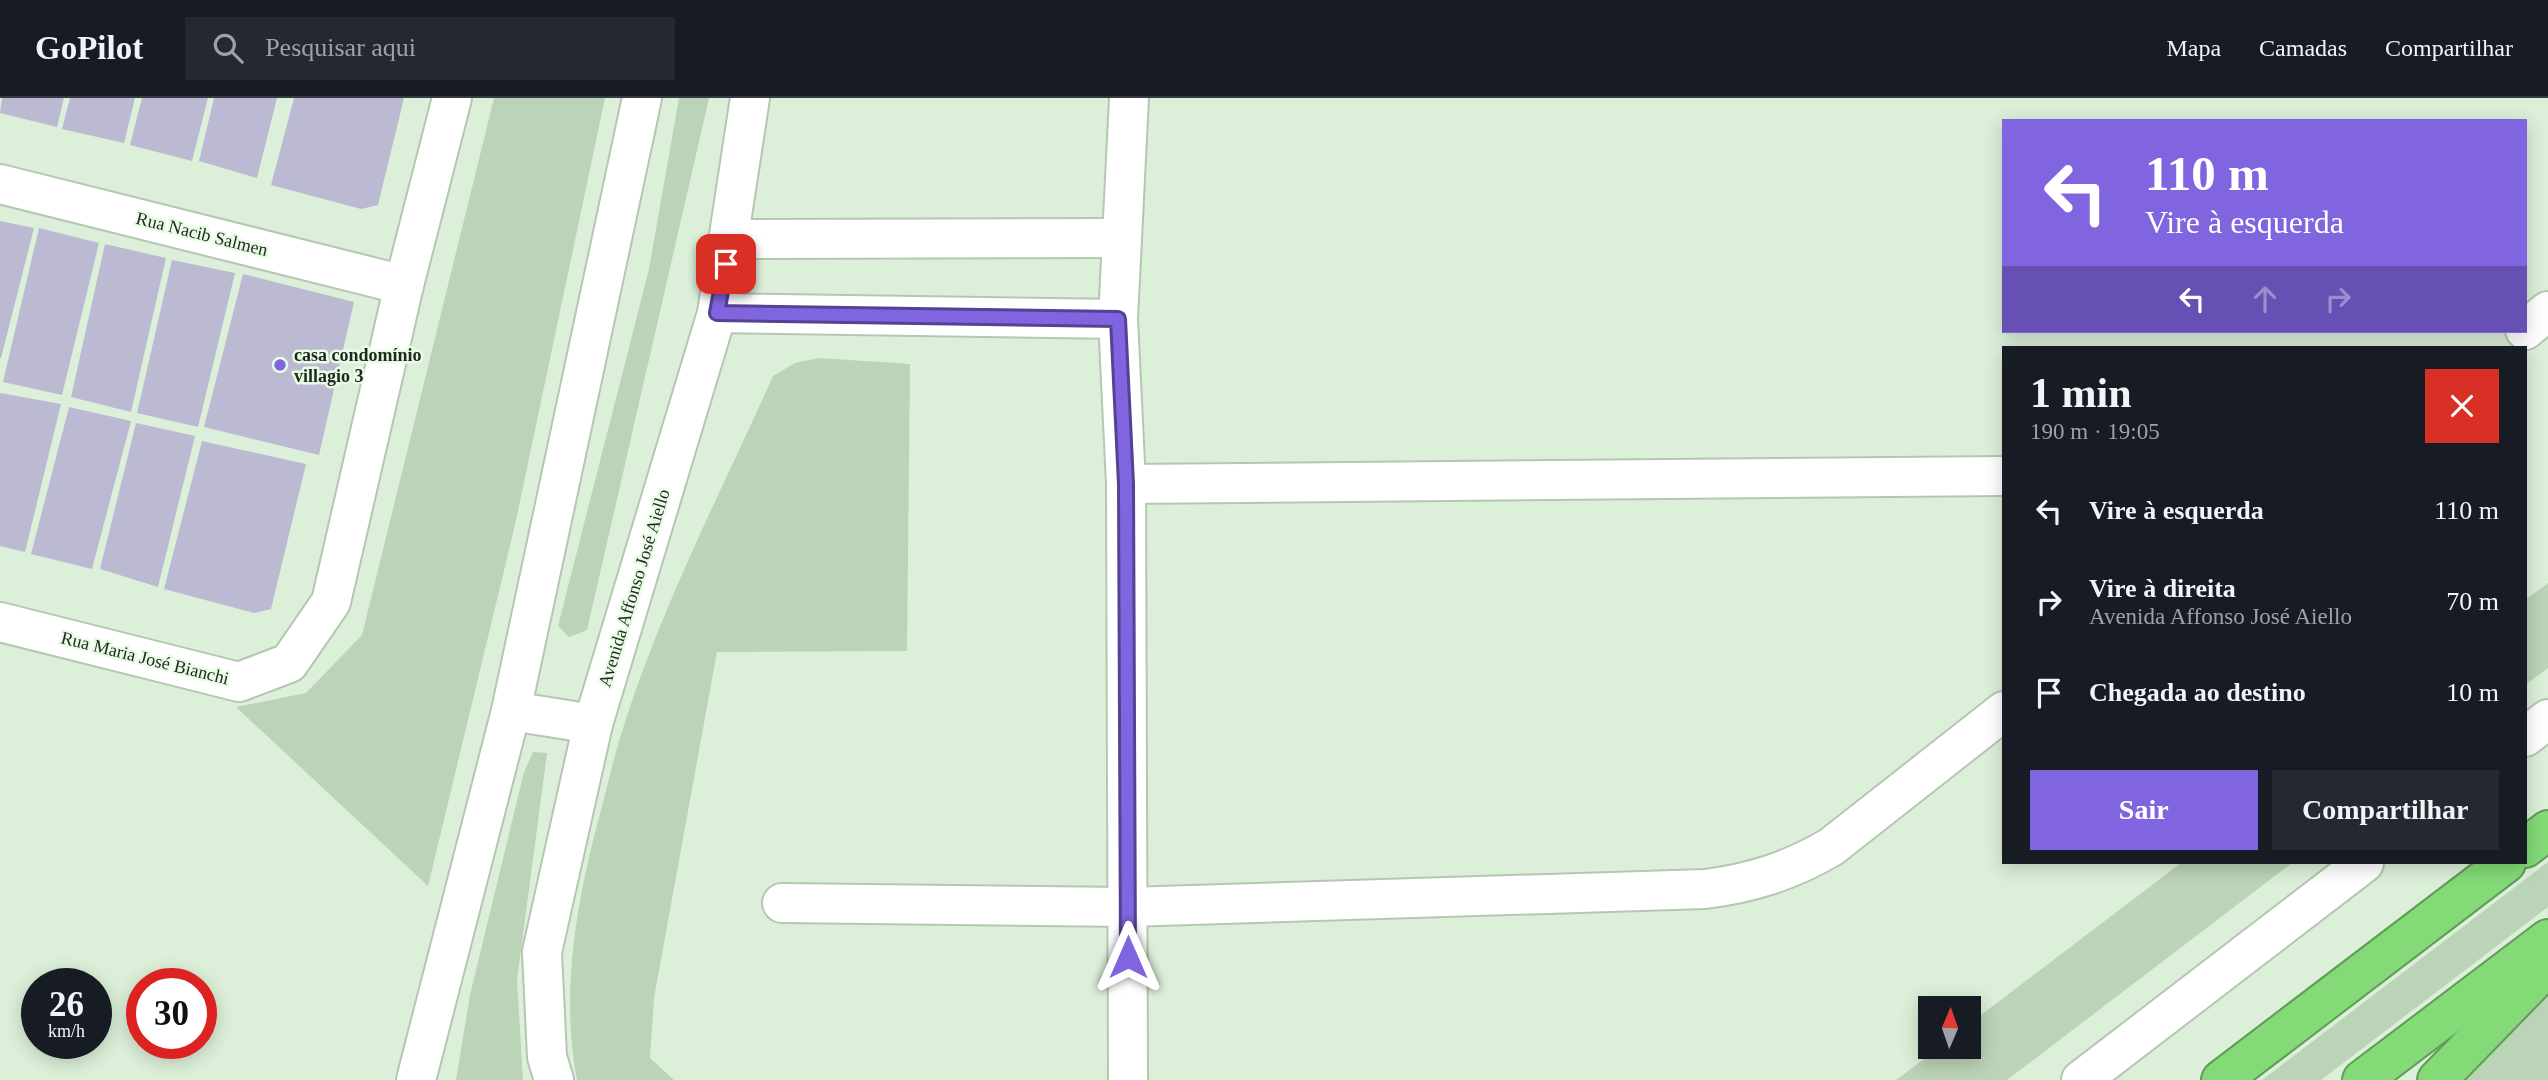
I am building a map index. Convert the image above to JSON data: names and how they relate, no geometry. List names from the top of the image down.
{
  "streets": {
    "street": ["Rua Nacib Salmen", "Avenida Affonso José Aiello", "Rua Maria José Bianchi"]
  },
  "crossings": [
    ["Rua Nacib Salmen", "Rua Maria José Bianchi"]
  ],
  "places": ["casa condomínio villagio 3"],
  "north": "top",
  "page": {
    "header": "GoPilot",
    "search": "Pesquisar aqui",
    "nav": ["Mapa", "Camadas", "Compartilhar"],
    "turn": ["110 m", "Vire à esquerda"],
    "heading": ["1 min", "190 m · 19:05"],
    "list": [
      {
        "name": "Vire à esquerda",
        "value": "110 m"
      },
      {
        "name": "Vire à direita",
        "note": "Avenida Affonso José Aiello",
        "value": "70 m"
      },
      {
        "name": "Chegada ao destino",
        "value": "10 m"
      }
    ],
    "buttons": ["Sair", "Compartilhar"],
    "speed": "26 km/h",
    "limit": "30"
  }
}
